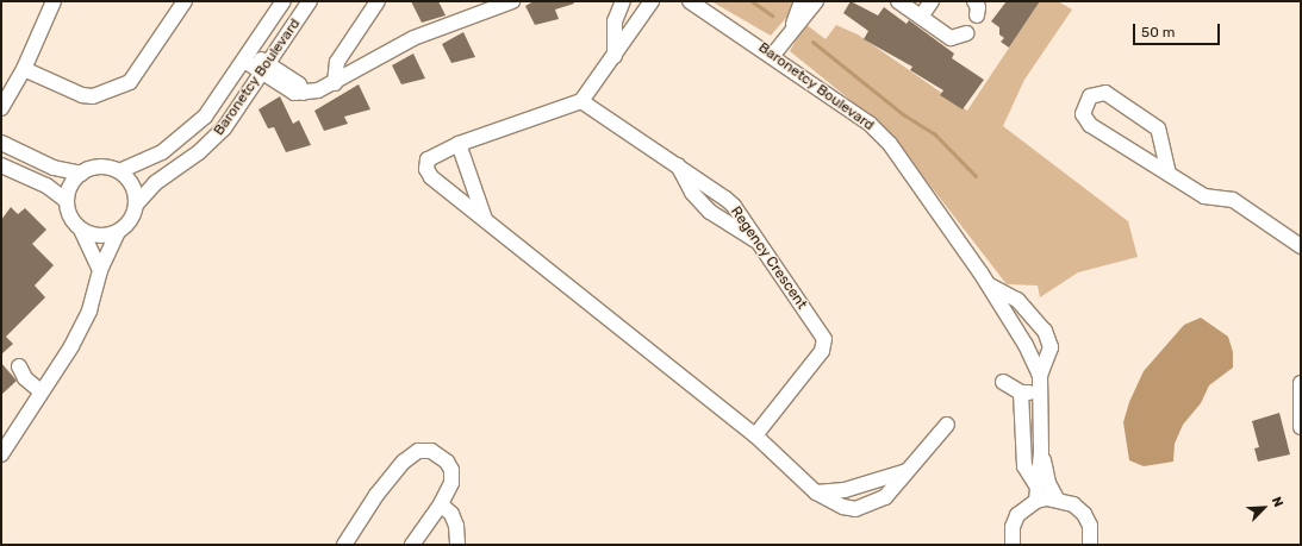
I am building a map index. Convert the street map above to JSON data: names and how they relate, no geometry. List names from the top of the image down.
{
  "streets": {
    "street": ["Baronetcy Boulevard", "Regency Crescent"]
  },
  "scale_bar": "50 m",
  "north": "top right"
}
